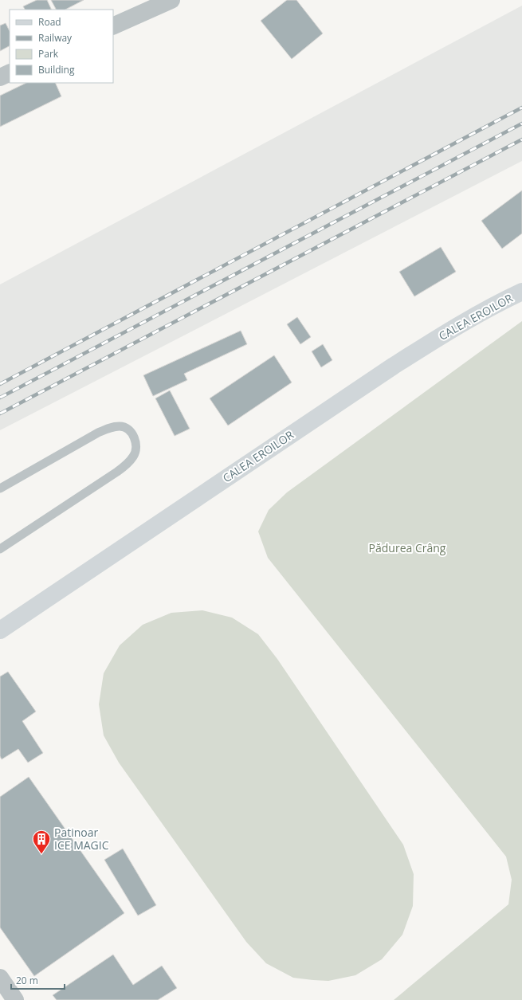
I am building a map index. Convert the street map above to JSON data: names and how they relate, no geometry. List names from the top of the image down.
{
  "streets": {
    "main road": ["CALEA EROILOR"]
  },
  "parks": ["Pădurea Crâng"],
  "places": {
    "building": ["Patinoar ICE MAGIC"]
  },
  "legend": [
    "Road",
    "Railway",
    "Park",
    "Building"
  ],
  "scale_bar": "20 m"
}
